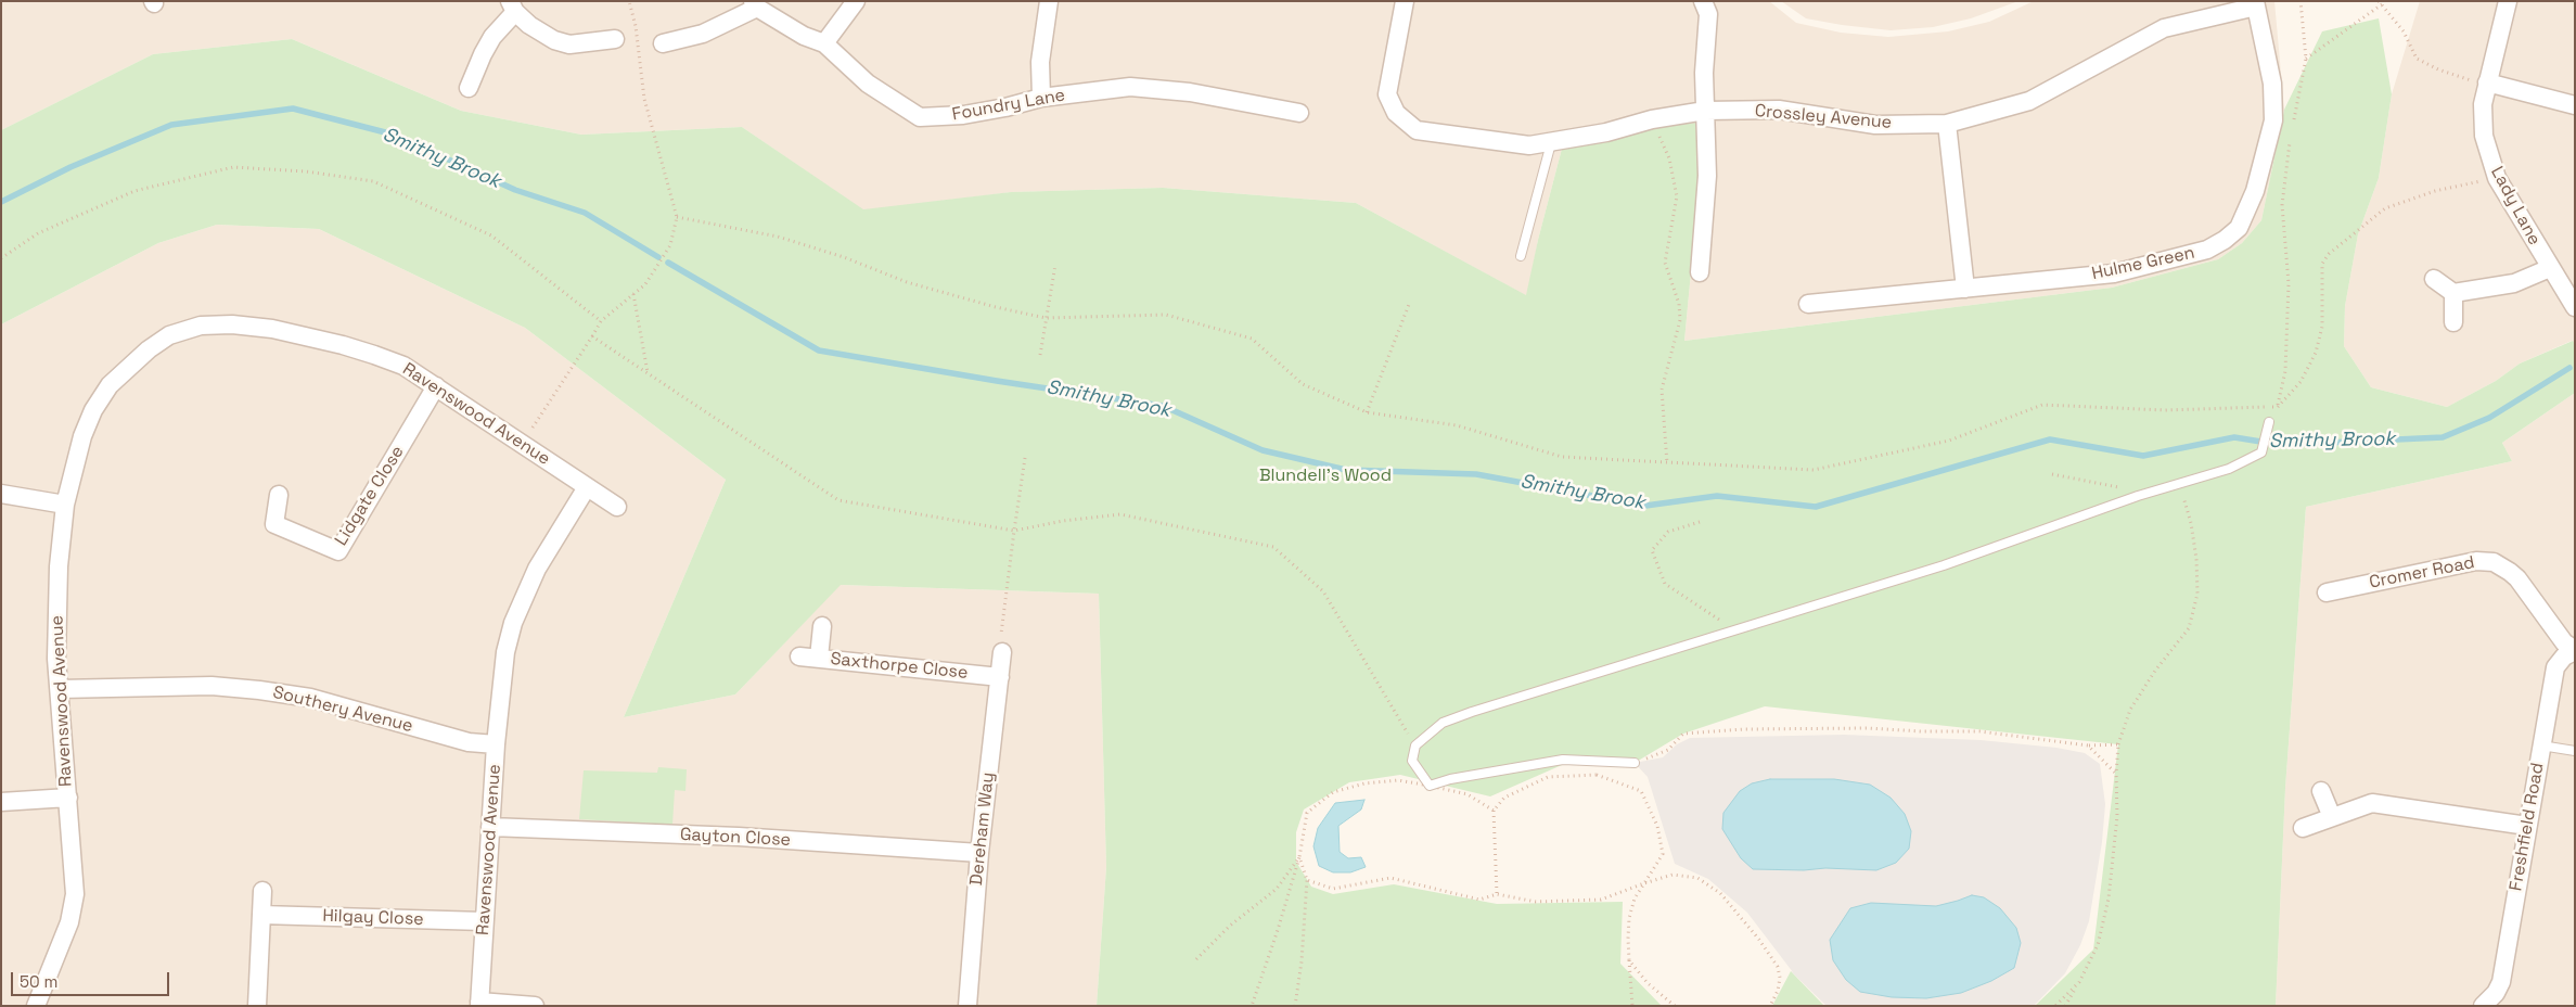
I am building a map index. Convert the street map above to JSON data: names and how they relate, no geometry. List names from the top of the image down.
{
  "streets": {
    "street": [
      "Foundry Lane",
      "Crossley Avenue",
      "Lady Lane",
      "Hulme Green",
      "Ravenswood Avenue",
      "Lidgate Close",
      "Cromer Road",
      "Saxthorpe Close",
      "Southery Avenue",
      "Freshfield Road",
      "Dereham Way",
      "Gayton Close",
      "Hilgay Close"
    ]
  },
  "crossings": [
    ["Crossley Avenue", "Hulme Green"],
    ["Ravenswood Avenue", "Lidgate Close"],
    ["Ravenswood Avenue", "Southery Avenue"],
    ["Ravenswood Avenue", "Gayton Close"],
    ["Ravenswood Avenue", "Hilgay Close"],
    ["Cromer Road", "Freshfield Road"],
    ["Saxthorpe Close", "Dereham Way"],
    ["Dereham Way", "Gayton Close"]
  ],
  "water": ["Smithy Brook"],
  "parks": ["Blundell's Wood"],
  "scale_bar": "50 m"
}
